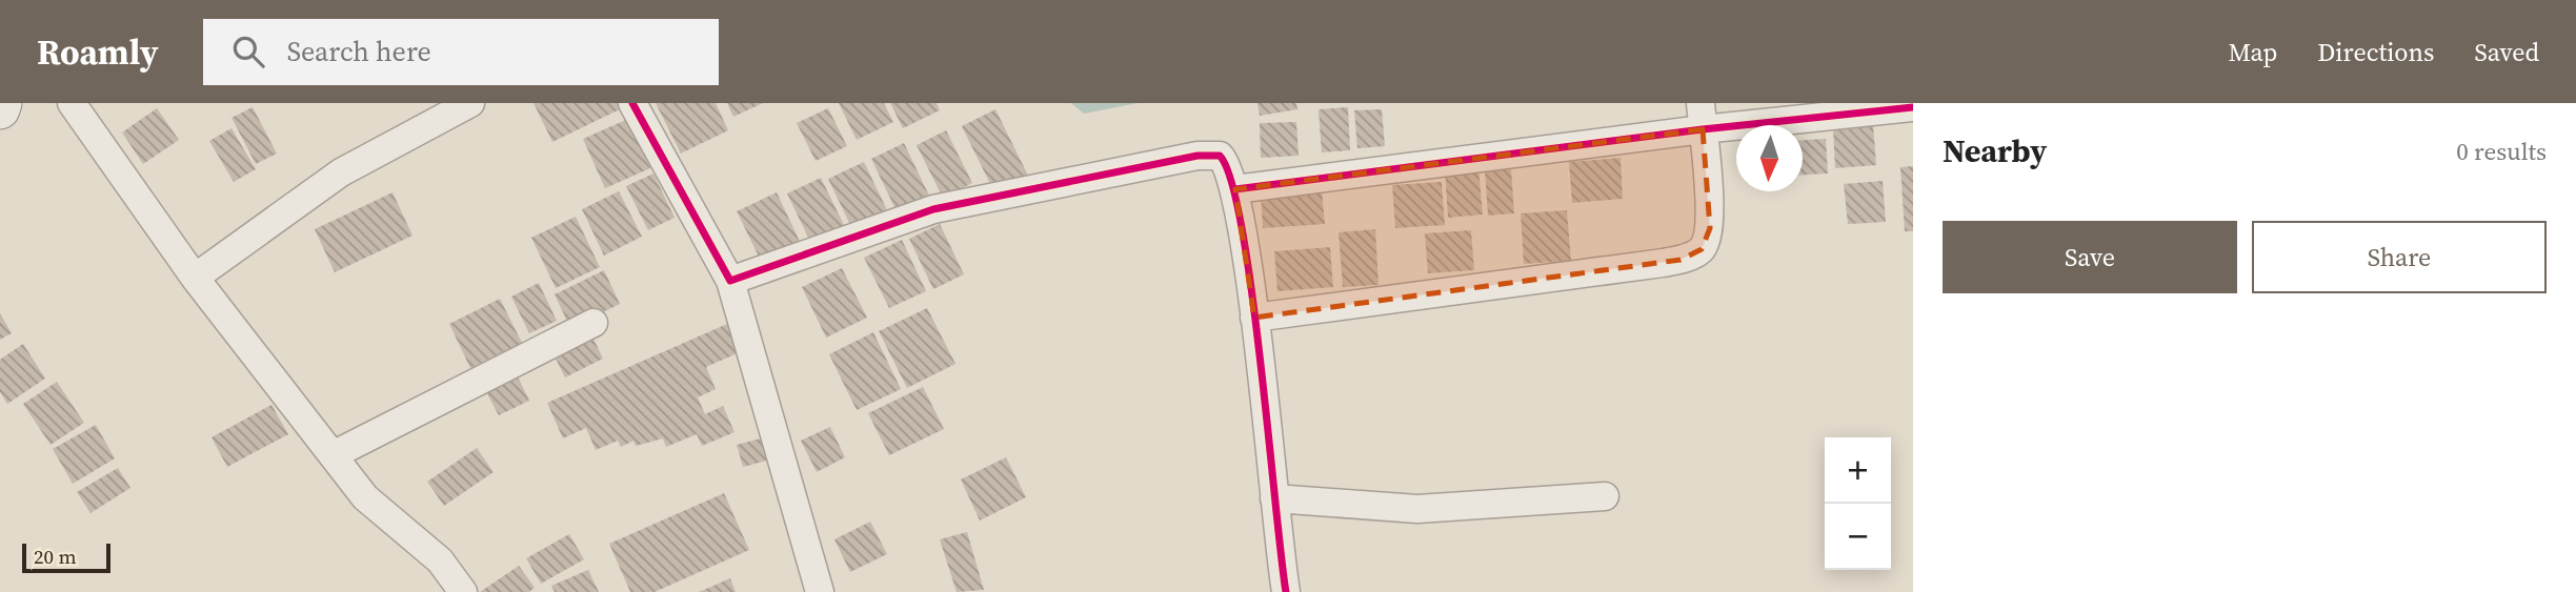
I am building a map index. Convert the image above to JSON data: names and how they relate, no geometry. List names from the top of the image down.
{
  "scale_bar": "20 m",
  "north": "bottom",
  "page": {
    "header": "Roamly",
    "search": "Search here",
    "nav": ["Map", "Directions", "Saved"],
    "heading": ["Nearby", "0 results"],
    "buttons": ["Save", "Share"],
    "map_buttons": ["+", "−"],
    "scale": "20 m"
  }
}
